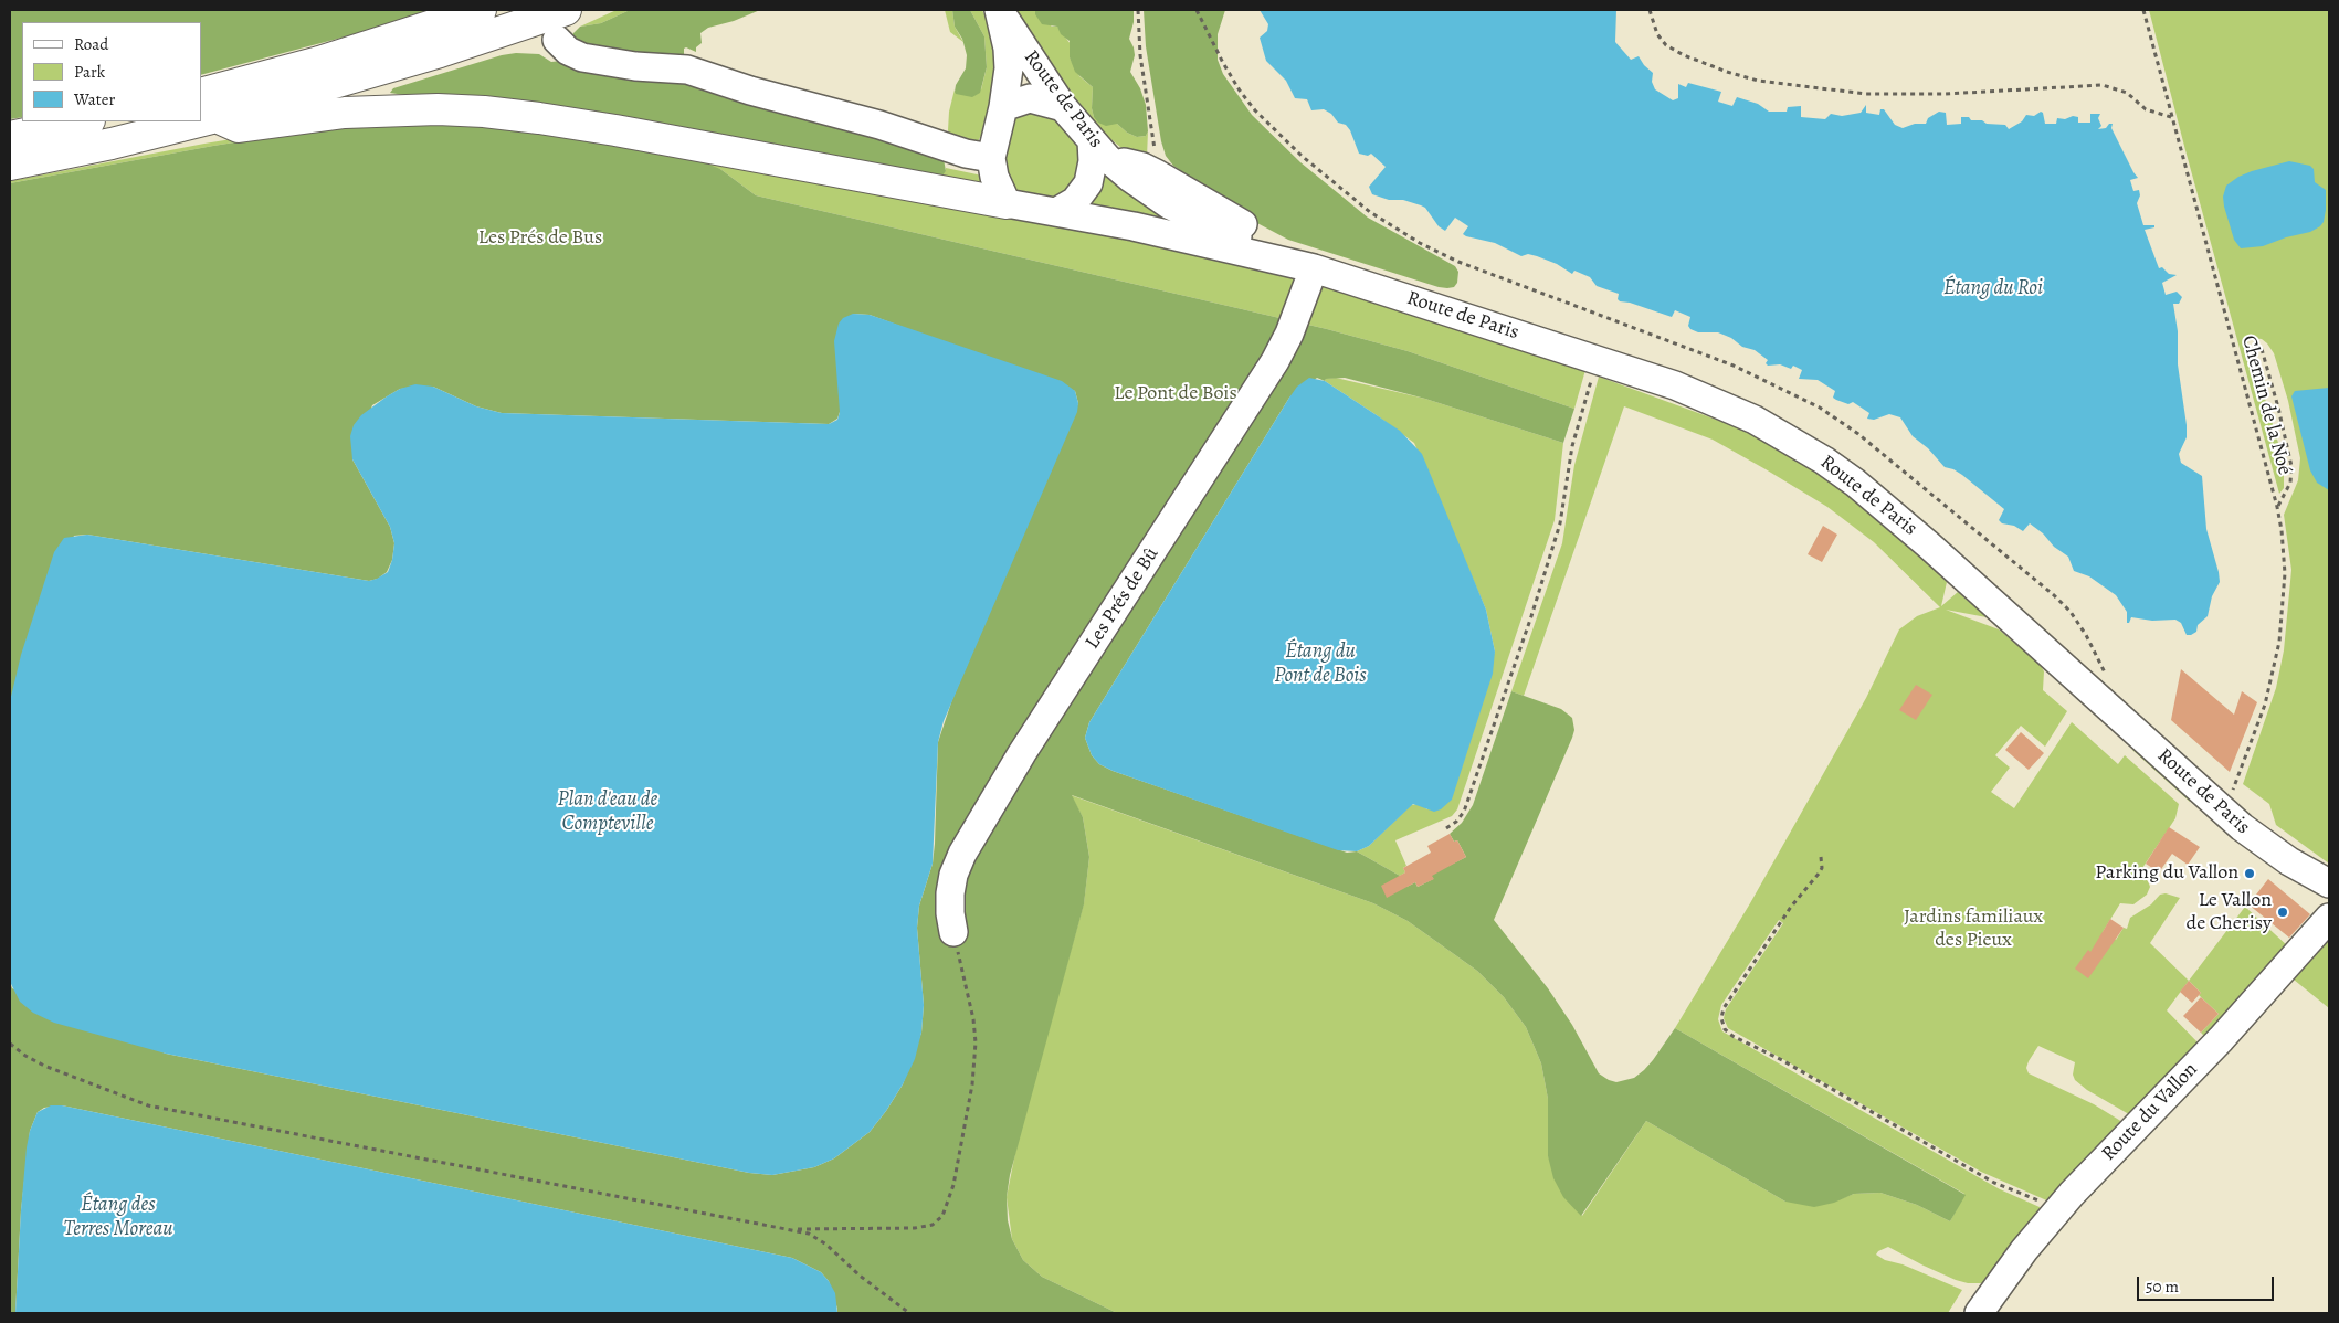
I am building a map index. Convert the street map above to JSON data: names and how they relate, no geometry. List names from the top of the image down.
{
  "streets": {
    "street": ["Route de Paris", "Les Prés de Bû", "Route du Vallon"],
    "path": ["Chemin de la Noé"]
  },
  "crossings": [
    ["Route de Paris", "Chemin de la Noé"],
    ["Route de Paris", "Les Prés de Bû"]
  ],
  "water": [
    "Étang du Roi",
    "Étang du Pont de Bois",
    "Plan d'eau de Compteville",
    "Étang des Terres Moreau"
  ],
  "parks": ["Les Prés de Bus", "Le Pont de Bois", "Jardins familiaux des Pieux"],
  "places": ["Parking du Vallon", "Le Vallon de Cherisy"],
  "legend": ["Road", "Park", "Water"],
  "scale_bar": "50 m"
}
